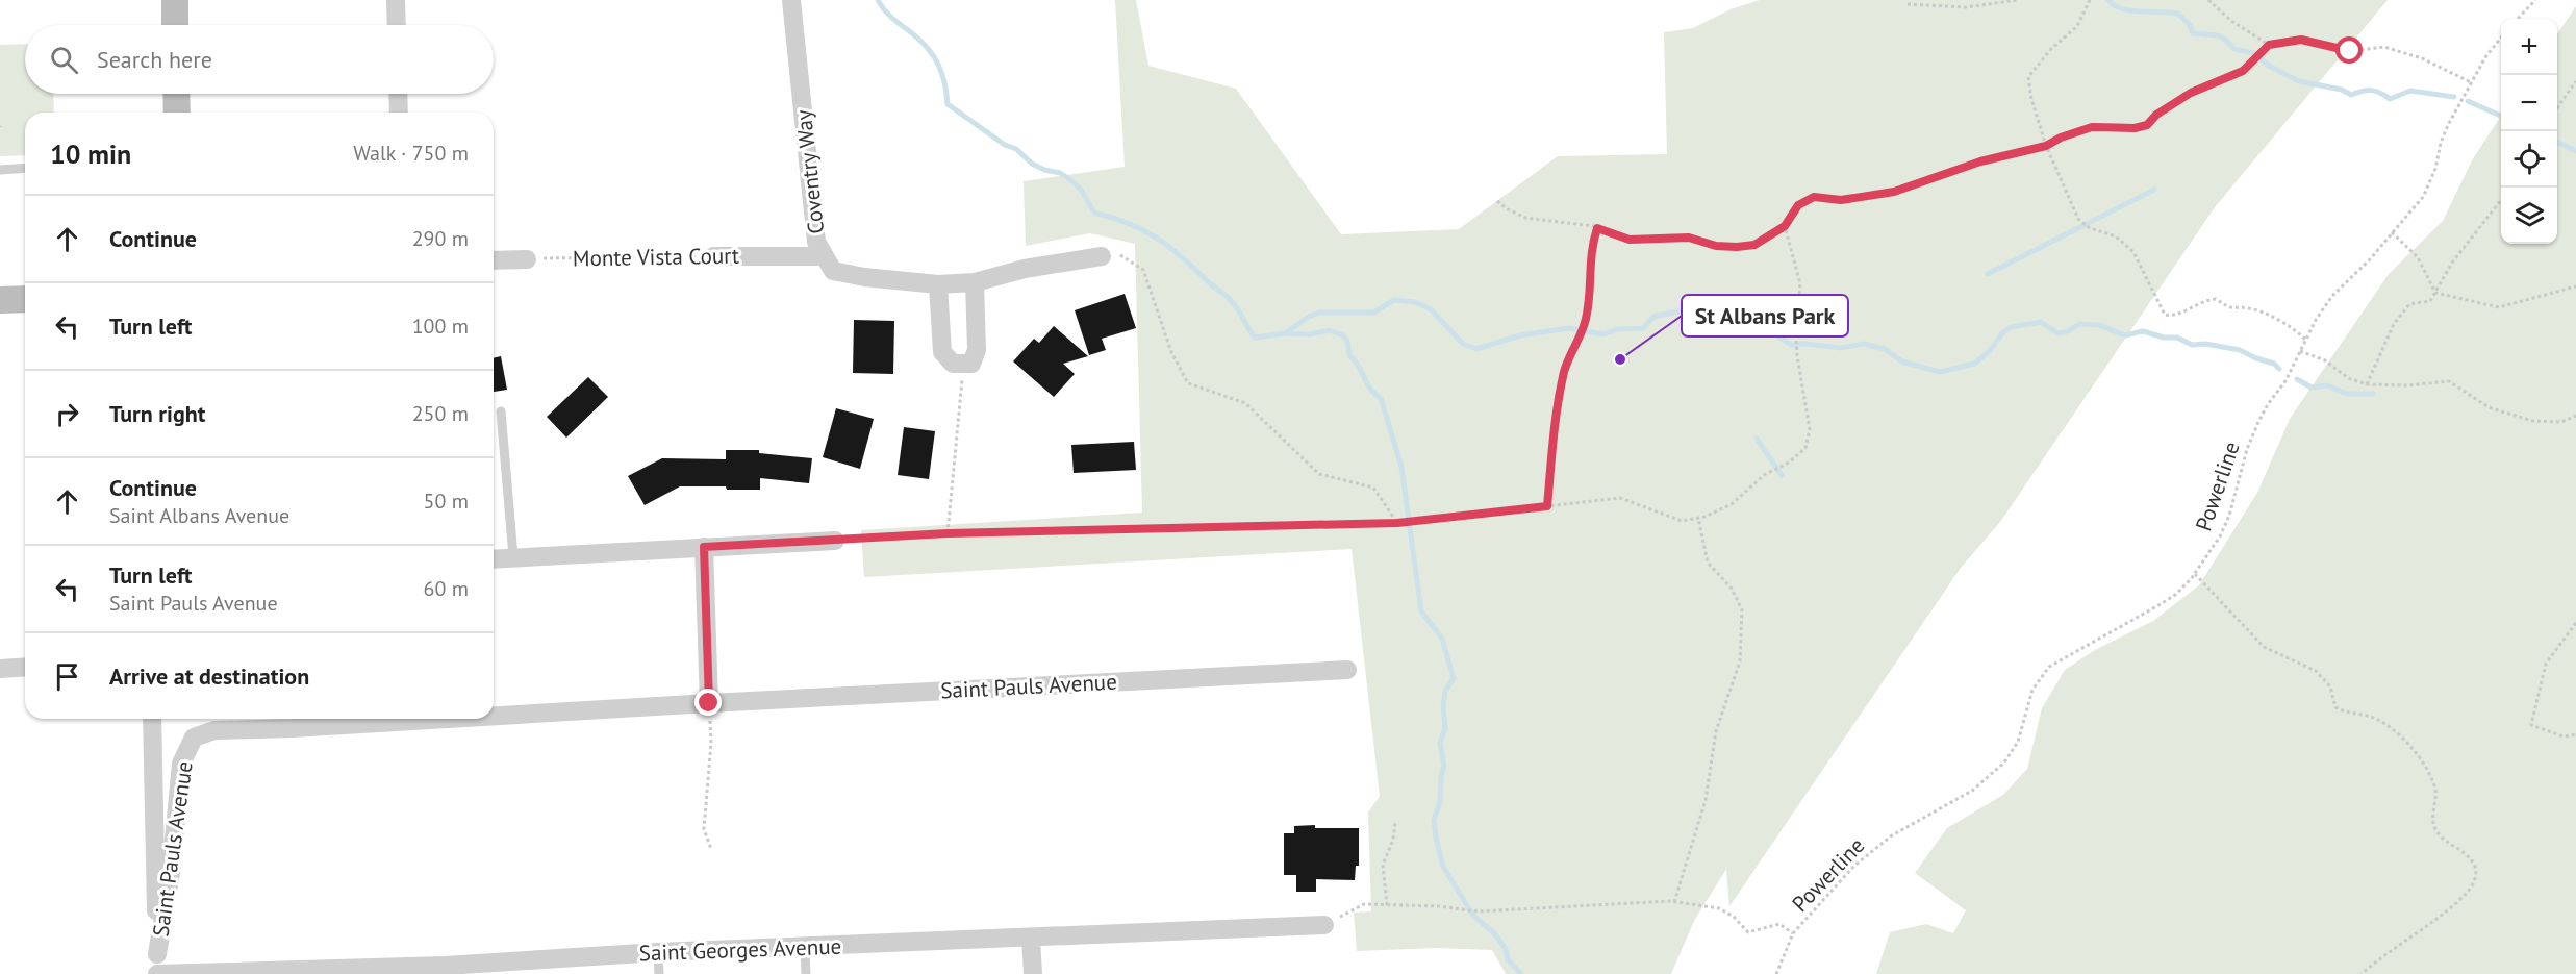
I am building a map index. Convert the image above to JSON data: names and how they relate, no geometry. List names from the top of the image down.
{
  "streets": {
    "street": [
      "Coventry Way",
      "Monte Vista Court",
      "Saint Pauls Avenue",
      "Saint Georges Avenue"
    ],
    "path": ["Powerline"]
  },
  "crossings": [
    ["Coventry Way", "Monte Vista Court"]
  ],
  "places": ["St Albans Park"],
  "page": {
    "map_buttons": ["+", "−"],
    "search": "Search here",
    "heading": ["10 min", "Walk · 750 m"],
    "list": [
      ["Continue", "290 m"],
      ["Turn left", "100 m"],
      ["Turn right", "250 m"],
      ["Continue", "Saint Albans Avenue", "50 m"],
      ["Turn left", "Saint Pauls Avenue", "60 m"],
      "Arrive at destination"
    ]
  }
}
